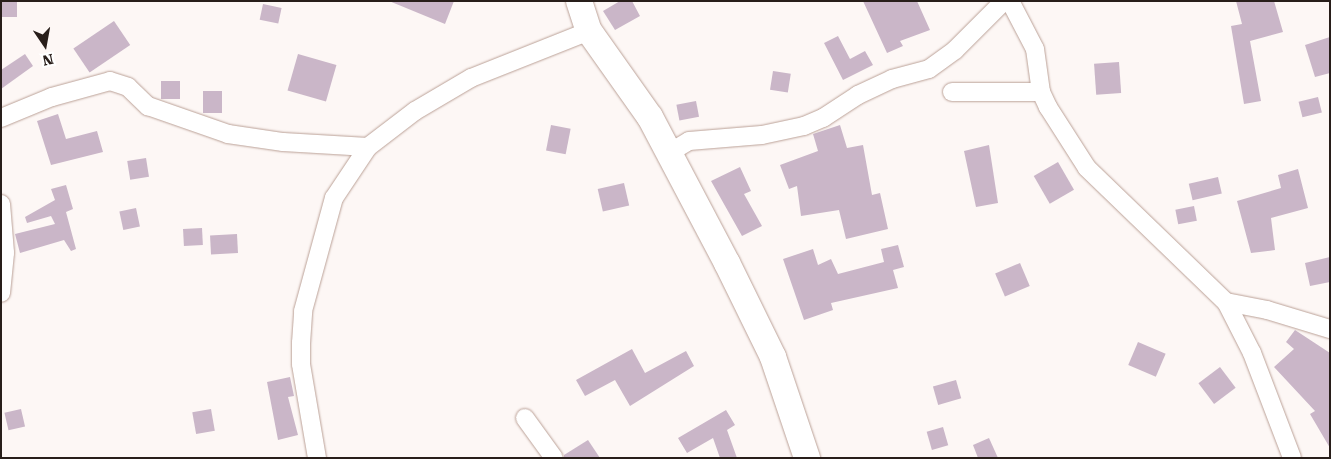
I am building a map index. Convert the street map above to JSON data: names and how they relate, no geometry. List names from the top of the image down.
{
  "north": "bottom"
}
